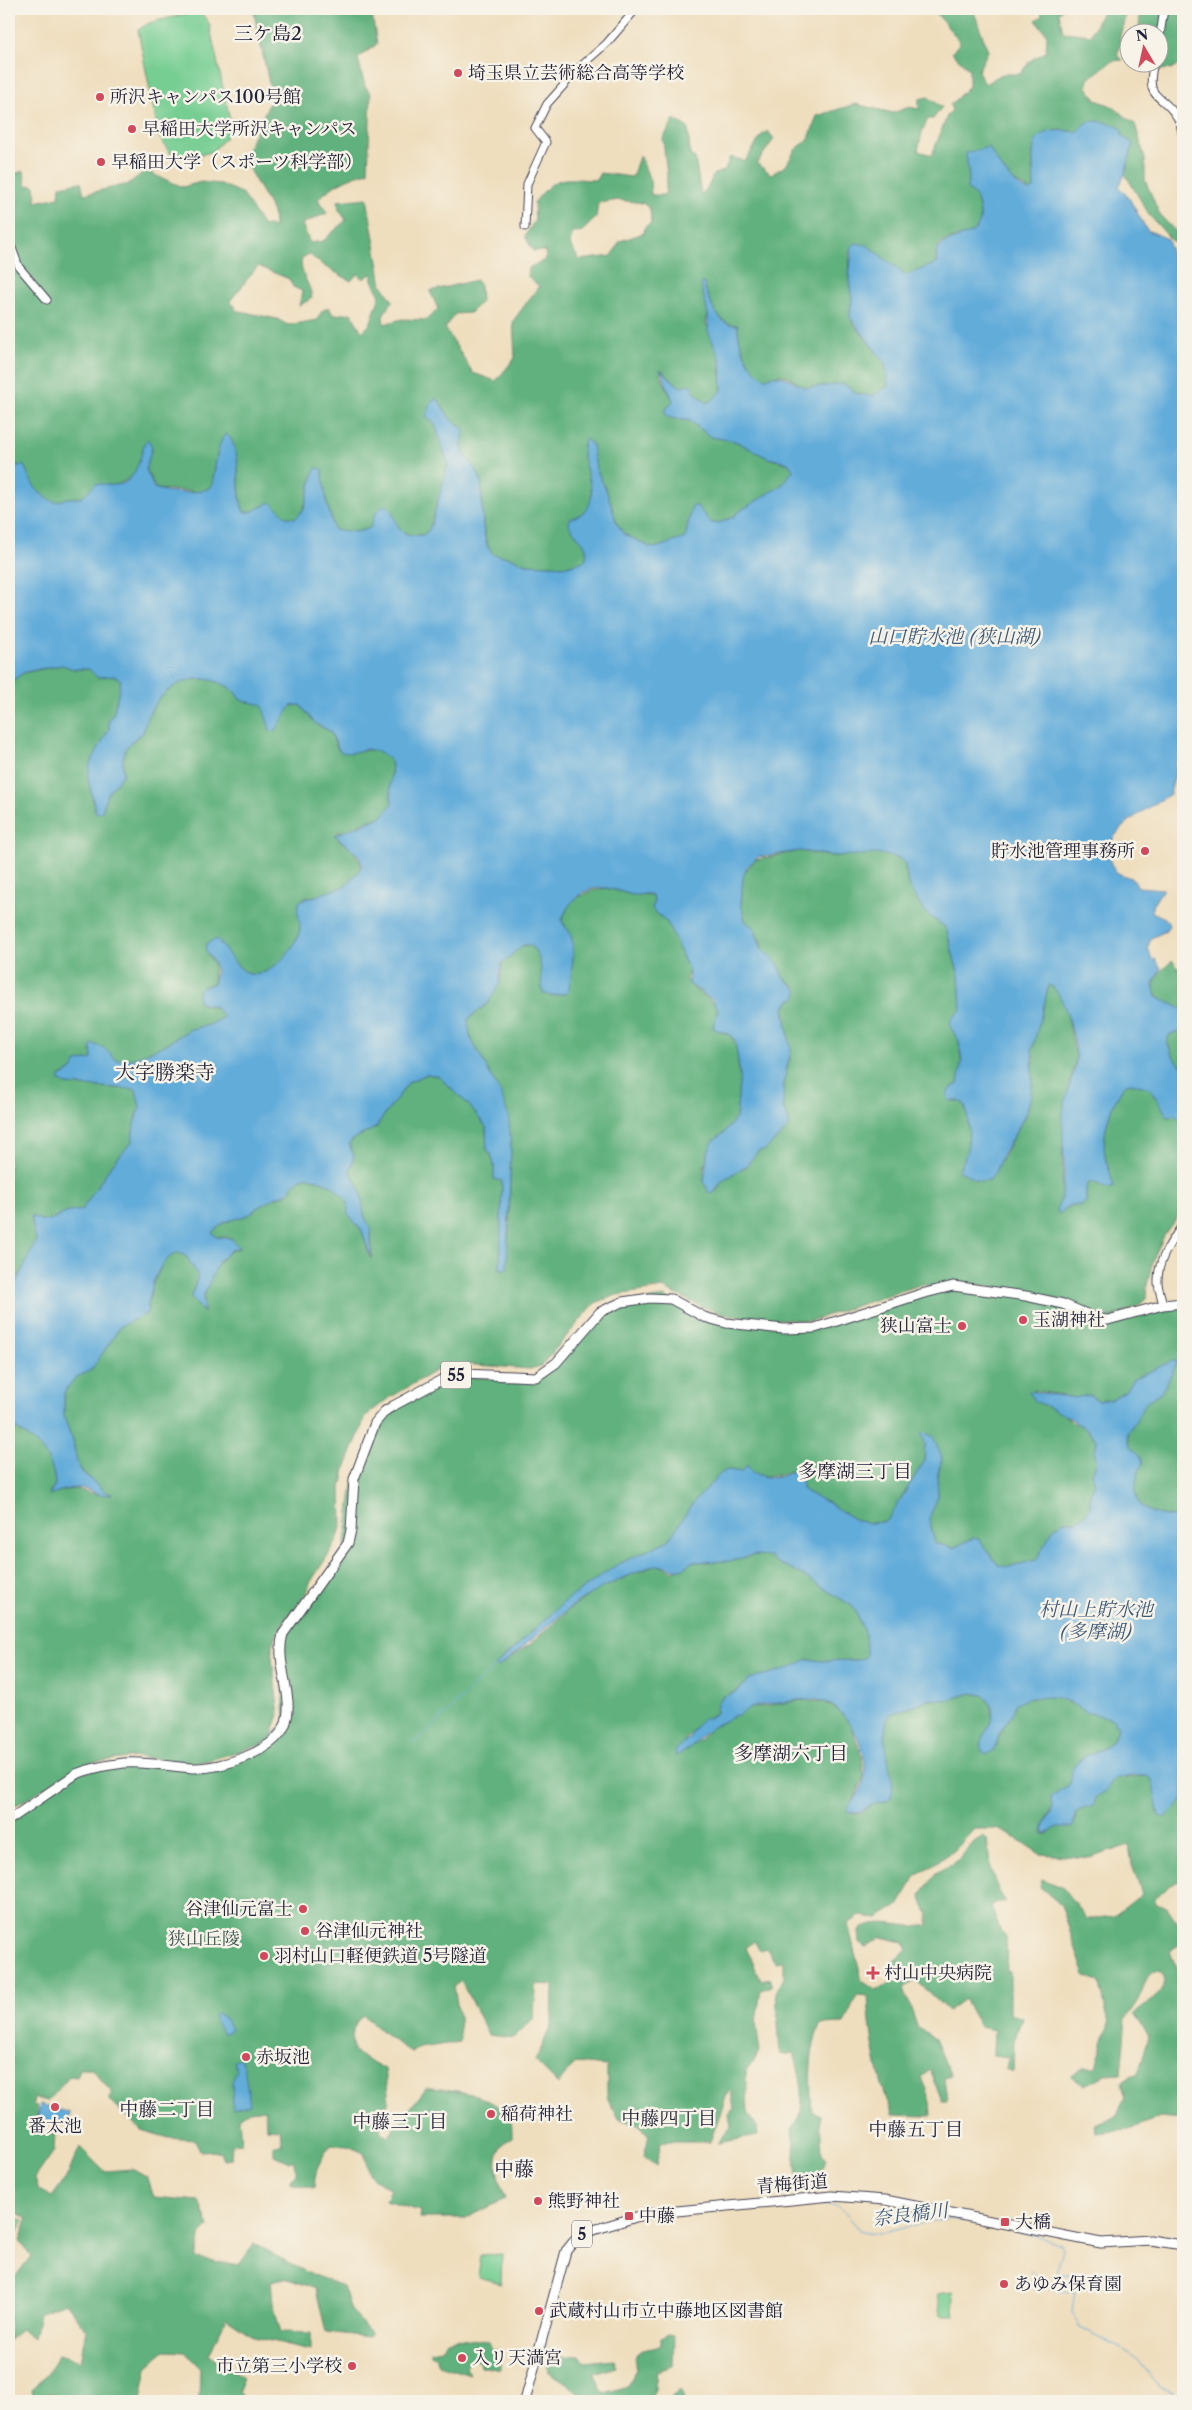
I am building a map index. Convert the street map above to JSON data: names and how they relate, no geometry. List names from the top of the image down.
{
  "streets": {
    "main road": ["55", "青梅街道", "5"]
  },
  "districts": [
    "三ケ島2",
    "大字勝楽寺",
    "多摩湖三丁目",
    "多摩湖六丁目",
    "中藤二丁目",
    "中藤四丁目",
    "中藤三丁目",
    "中藤五丁目",
    "中藤"
  ],
  "water": ["山口貯水池 (狭山湖)", "村山上貯水池 (多摩湖)", "奈良橋川"],
  "parks": ["狭山丘陵"],
  "places": {
    "other": [
      "埼玉県立芸術総合高等学校",
      "所沢キャンパス100号館",
      "早稲田大学所沢キャンパス",
      "早稲田大学（スポーツ科学部）",
      "貯水池管理事務所",
      "玉湖神社",
      "狭山富士",
      "谷津仙元富士",
      "谷津仙元神社",
      "羽村山口軽便鉄道 5号隧道",
      "赤坂池",
      "番太池",
      "稲荷神社",
      "熊野神社",
      "あゆみ保育園",
      "武蔵村山市立中藤地区図書館",
      "入リ天満宮",
      "市立第三小学校"
    ],
    "health": ["村山中央病院"],
    "transit": ["中藤", "大橋"]
  },
  "north": "top"
}
